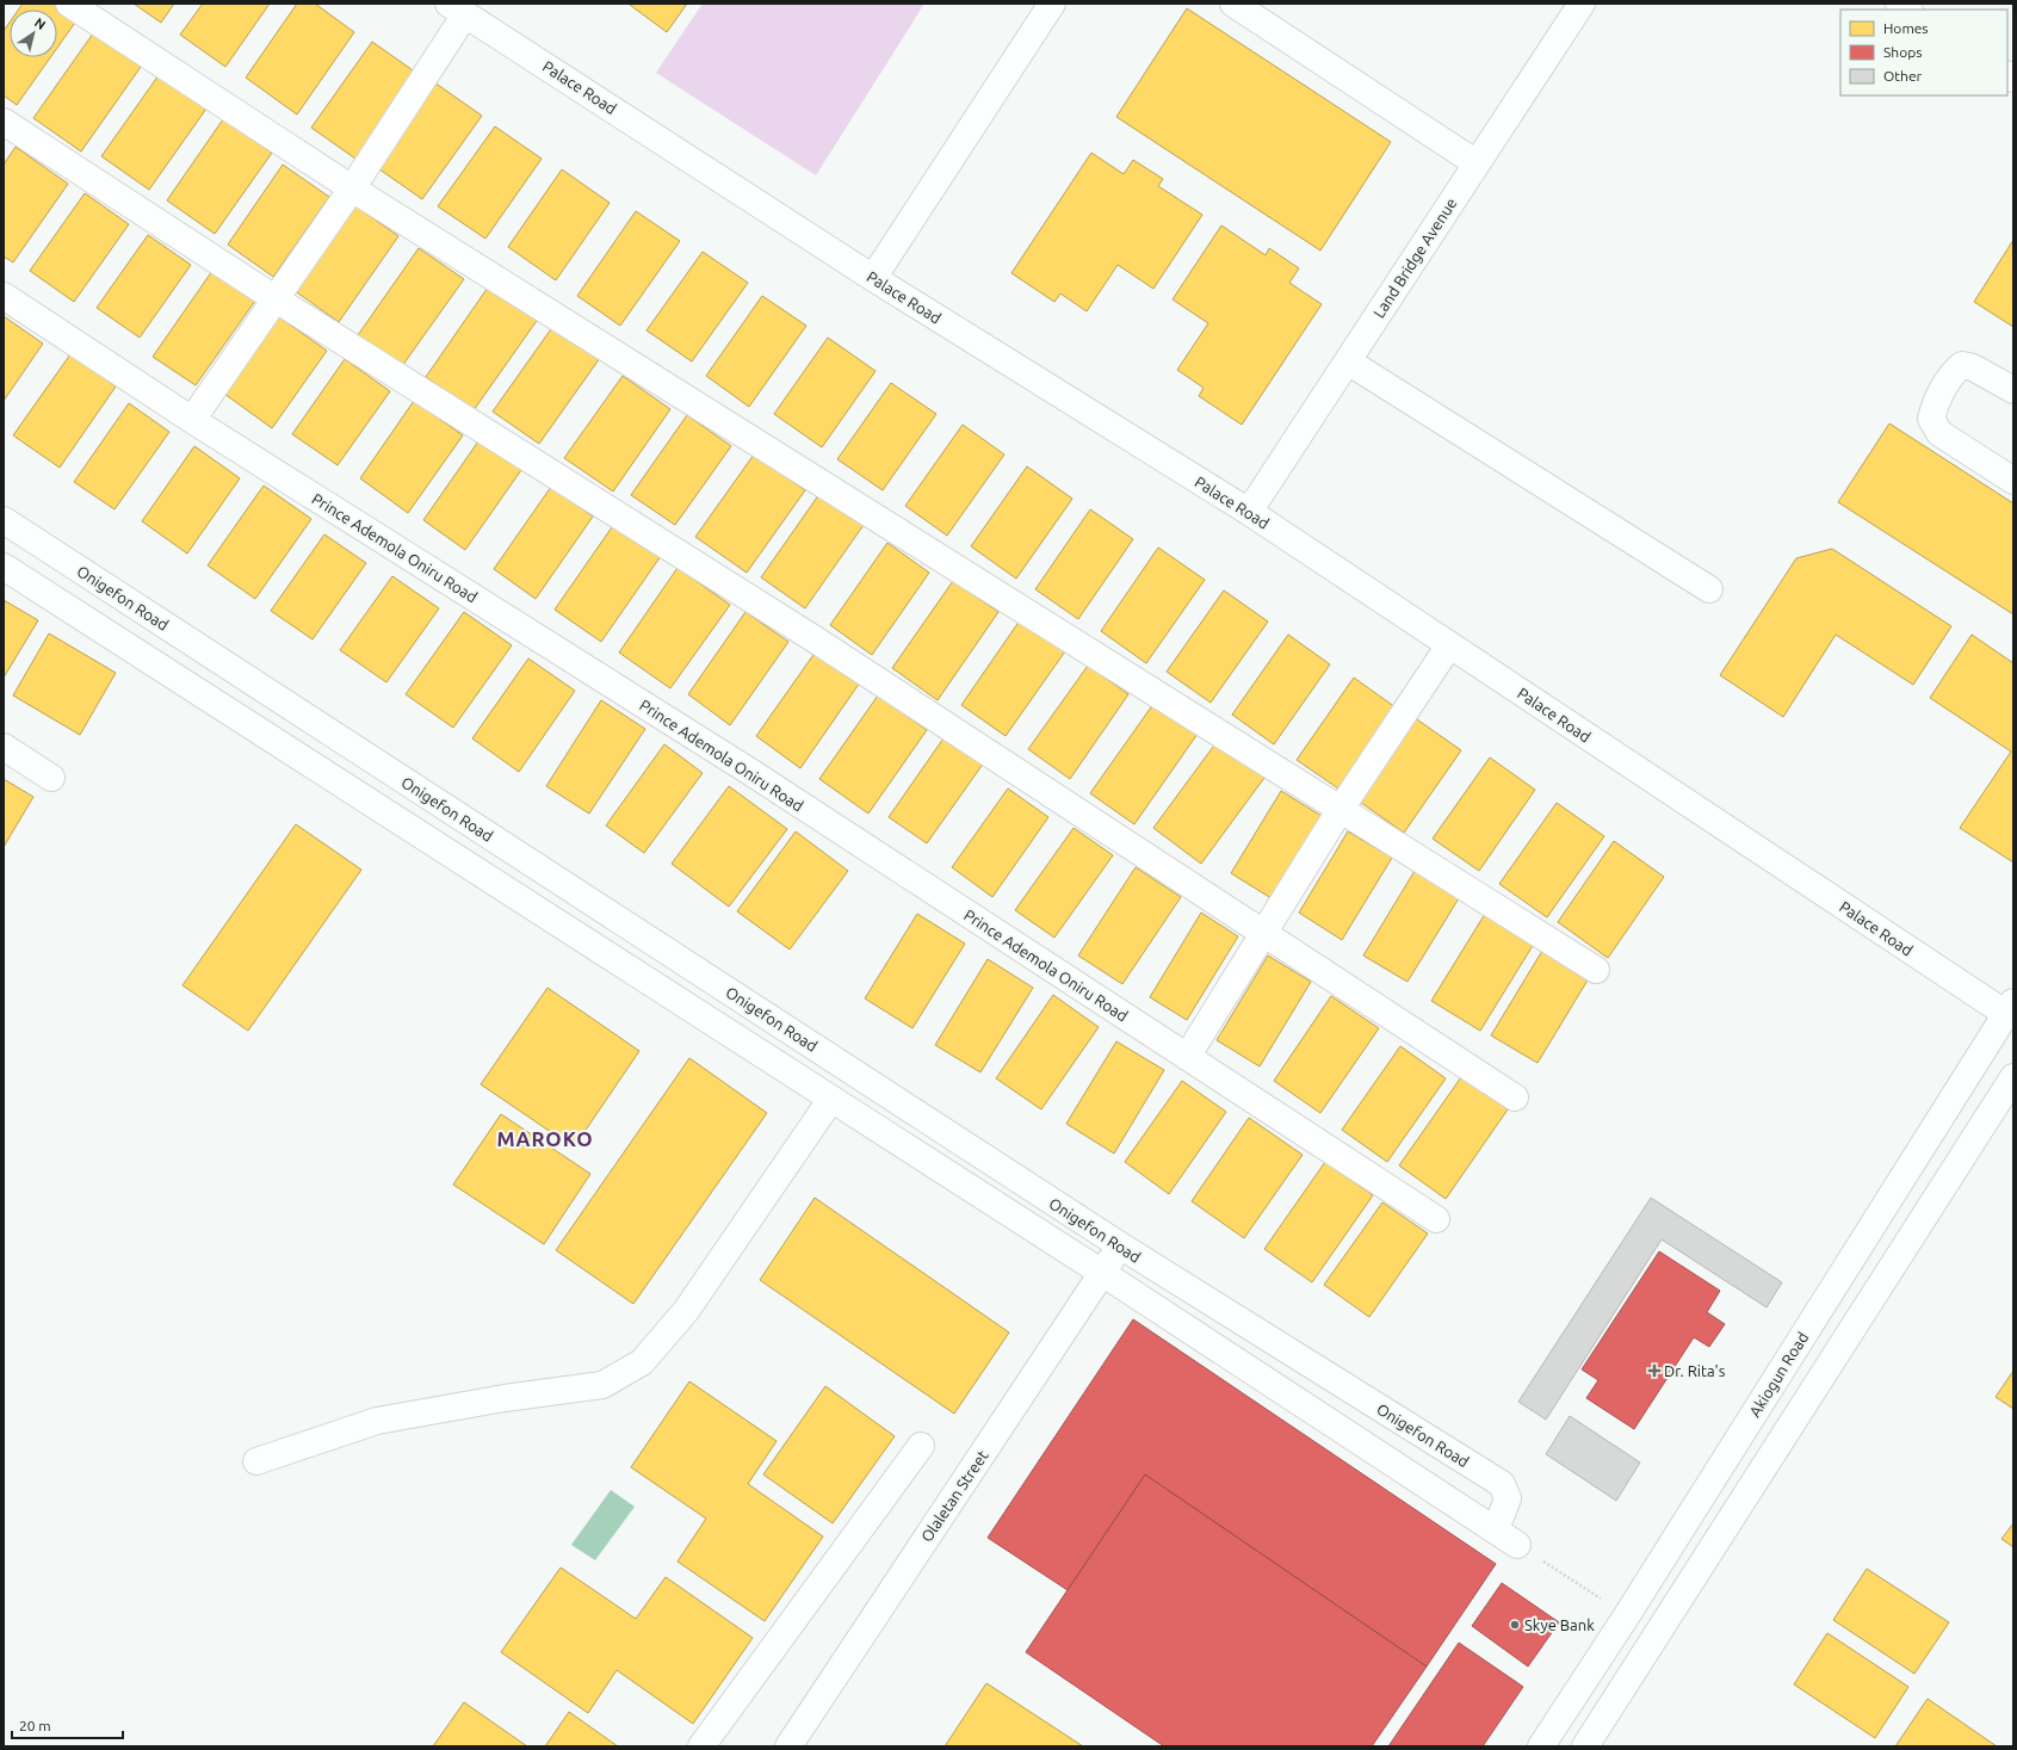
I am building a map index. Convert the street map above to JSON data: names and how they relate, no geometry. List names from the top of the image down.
{
  "streets": {
    "street": [
      "Palace Road",
      "Land Bridge Avenue",
      "Prince Ademola Oniru Road",
      "Onigefon Road",
      "Akiogun Road",
      "Olaletan Street"
    ]
  },
  "crossings": [
    ["Palace Road", "Land Bridge Avenue"],
    ["Palace Road", "Akiogun Road"],
    ["Onigefon Road", "Olaletan Street"]
  ],
  "districts": ["MAROKO"],
  "places": {
    "health": ["Dr. Rita's"],
    "other": ["Skye Bank"]
  },
  "legend": ["Homes", "Shops", "Other"],
  "scale_bar": "20 m",
  "north": "top right"
}
